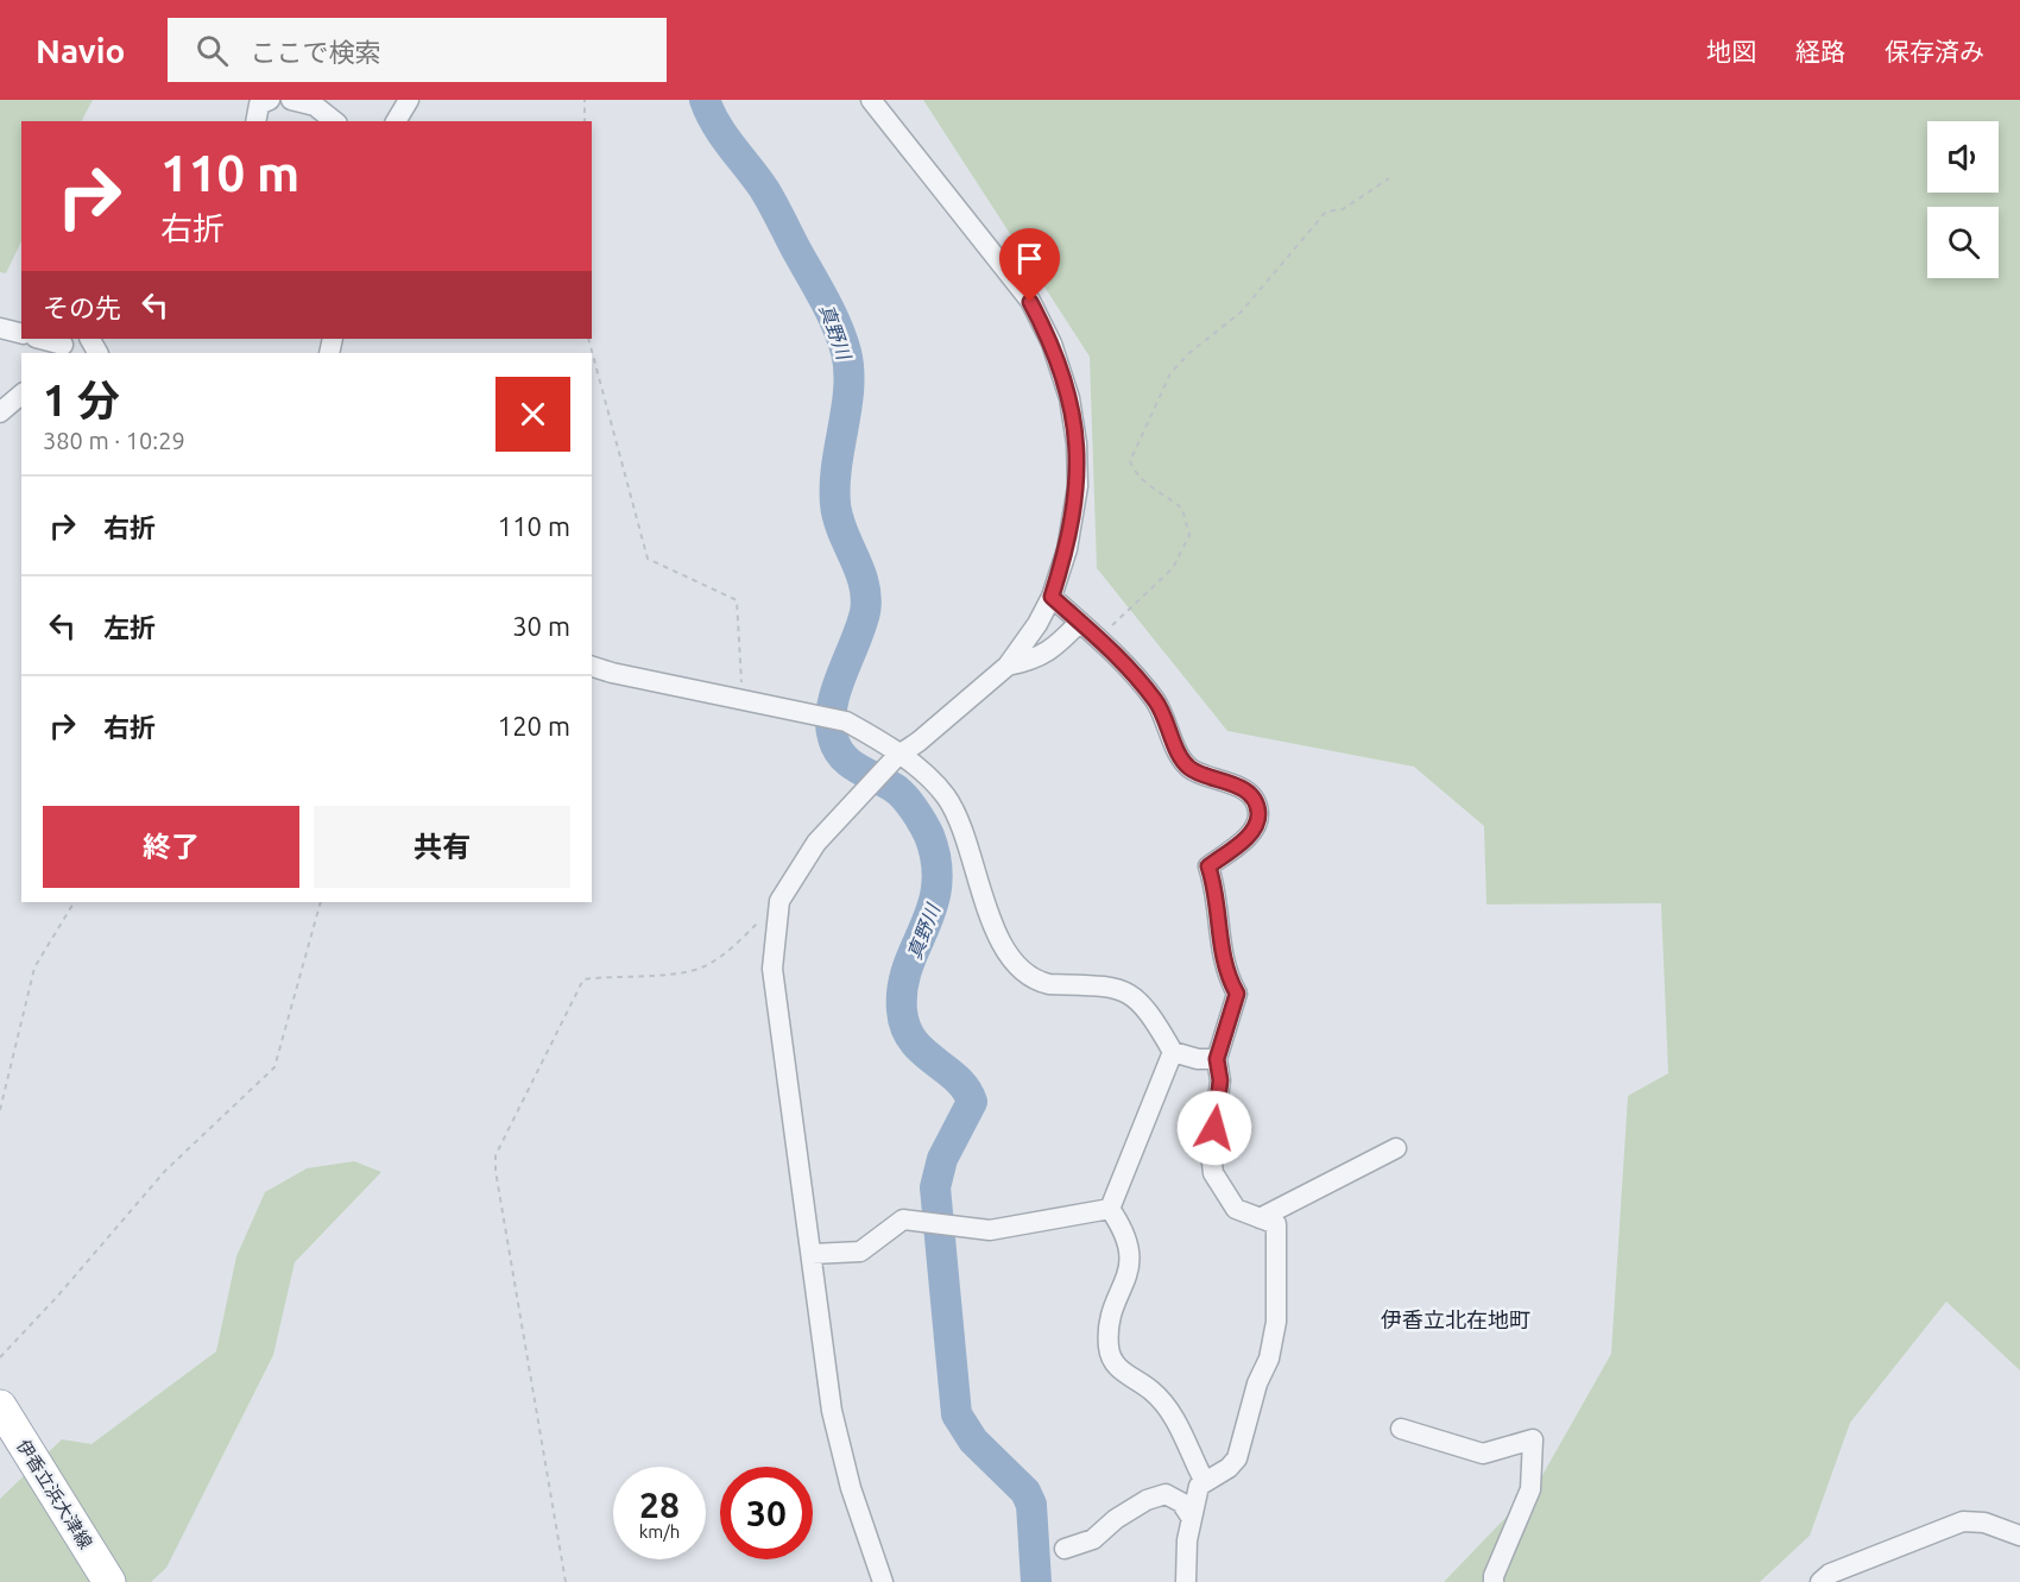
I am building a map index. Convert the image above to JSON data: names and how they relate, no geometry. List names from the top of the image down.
{
  "streets": {
    "main road": ["伊香立浜大津線"]
  },
  "districts": ["伊香立北在地町"],
  "water": ["真野川"],
  "page": {
    "header": "Navio",
    "search": "ここで検索",
    "nav": ["地図", "経路", "保存済み"],
    "turn": ["110 m", "右折"],
    "then": "その先",
    "heading": ["1 分", "380 m · 10:29"],
    "list": [
      {
        "name": "右折",
        "value": "110 m"
      },
      {
        "name": "左折",
        "value": "30 m"
      },
      {
        "name": "右折",
        "value": "120 m"
      }
    ],
    "buttons": ["終了", "共有"],
    "speed": "28 km/h",
    "limit": "30"
  }
}
